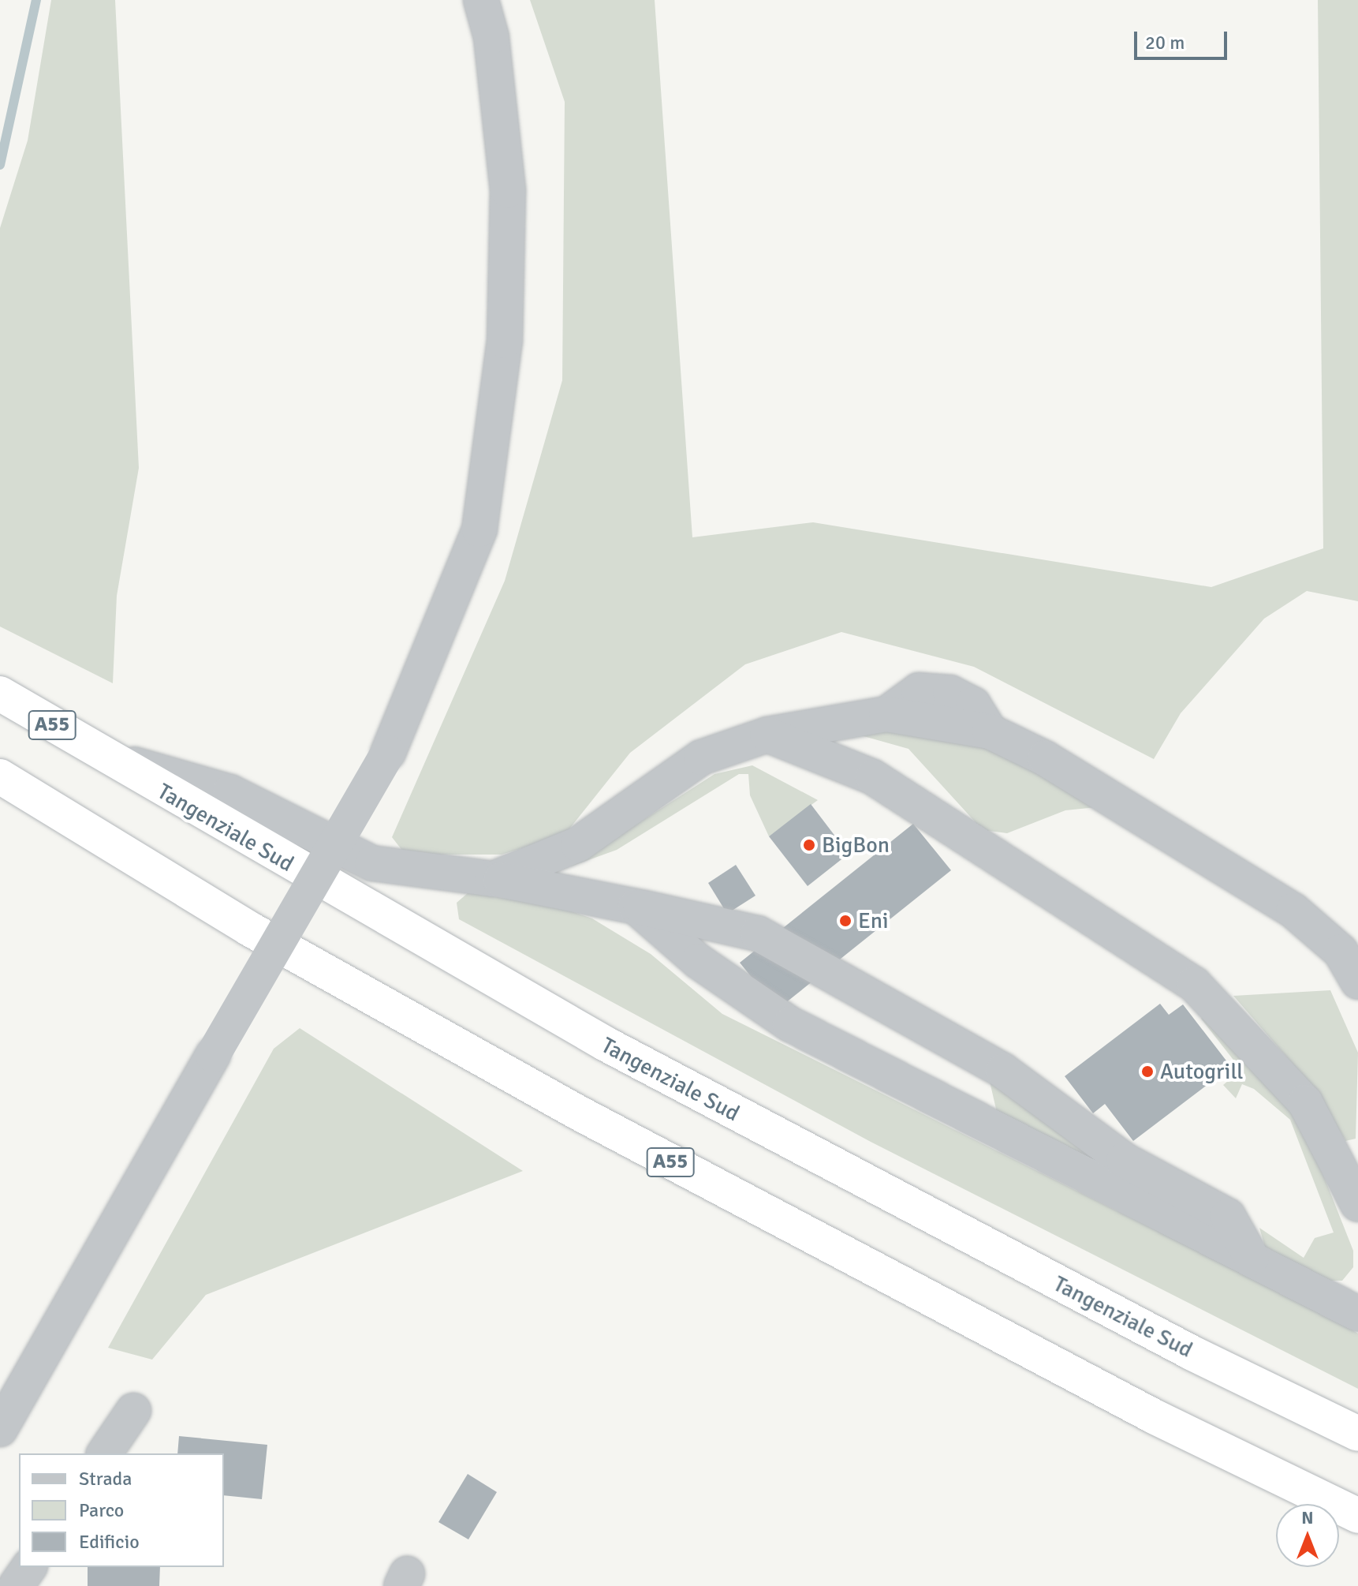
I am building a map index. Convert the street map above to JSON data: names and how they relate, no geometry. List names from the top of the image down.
{
  "streets": {
    "highway": ["A55", "Tangenziale Sud"]
  },
  "places": ["BigBon", "Eni", "Autogrill"],
  "legend": ["Strada", "Parco", "Edificio"],
  "scale_bar": "20 m",
  "north": "top"
}
